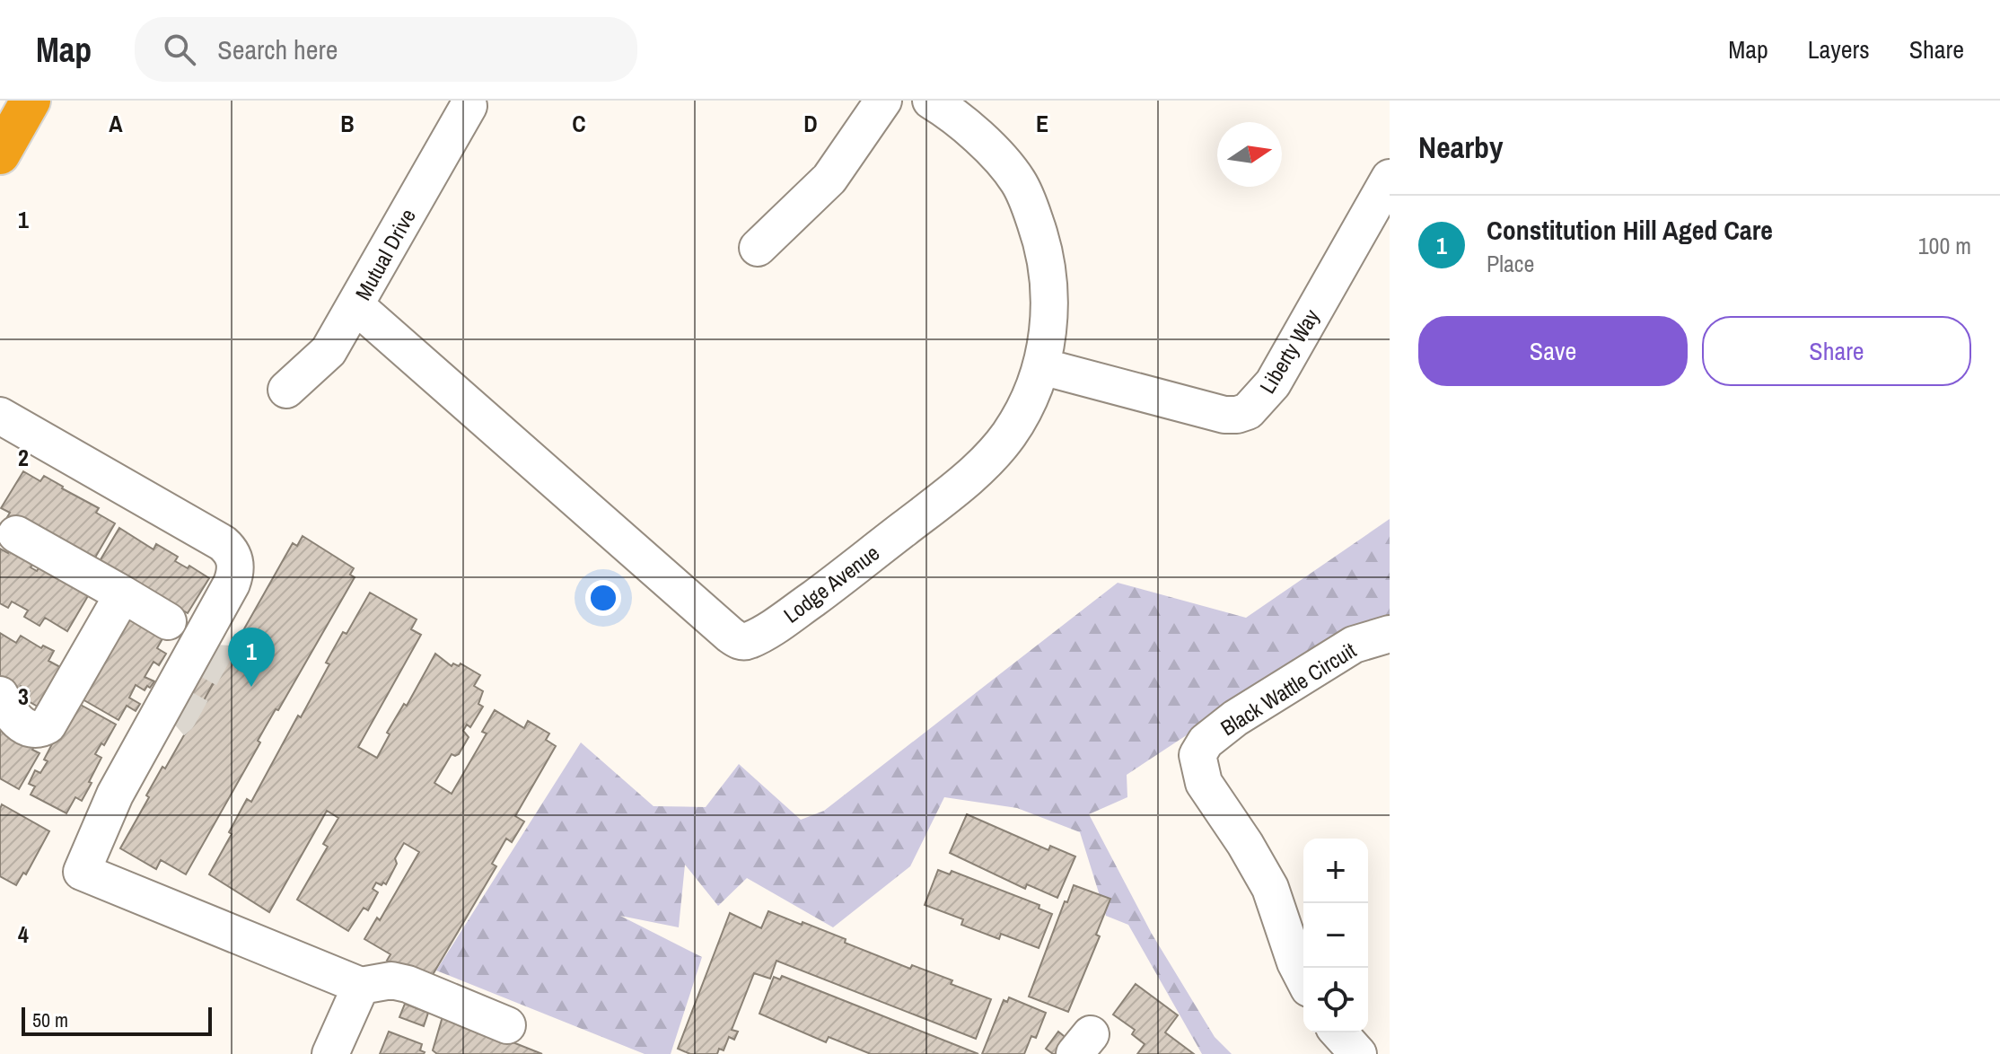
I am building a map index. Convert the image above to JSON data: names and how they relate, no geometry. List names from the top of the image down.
{
  "streets": {
    "street": [
      "Mutual Drive",
      "Liberty Way",
      "Lodge Avenue",
      "Black Wattle Circuit"
    ]
  },
  "crossings": [
    ["Mutual Drive", "Lodge Avenue"],
    ["Liberty Way", "Lodge Avenue"]
  ],
  "scale_bar": "50 m",
  "north": "right",
  "page": {
    "header": "Map",
    "search": "Search here",
    "nav": ["Map", "Layers", "Share"],
    "heading": "Nearby",
    "list": [
      {
        "mark": "1",
        "name": "Constitution Hill Aged Care",
        "note": "Place",
        "value": "100 m"
      }
    ],
    "buttons": ["Save", "Share"],
    "pins": "1",
    "map_buttons": ["+", "−"],
    "scale": "50 m"
  },
  "grid": {
    "columns": [
      "A",
      "B",
      "C",
      "D",
      "E"
    ],
    "rows": [
      "1",
      "2",
      "3",
      "4"
    ]
  }
}
